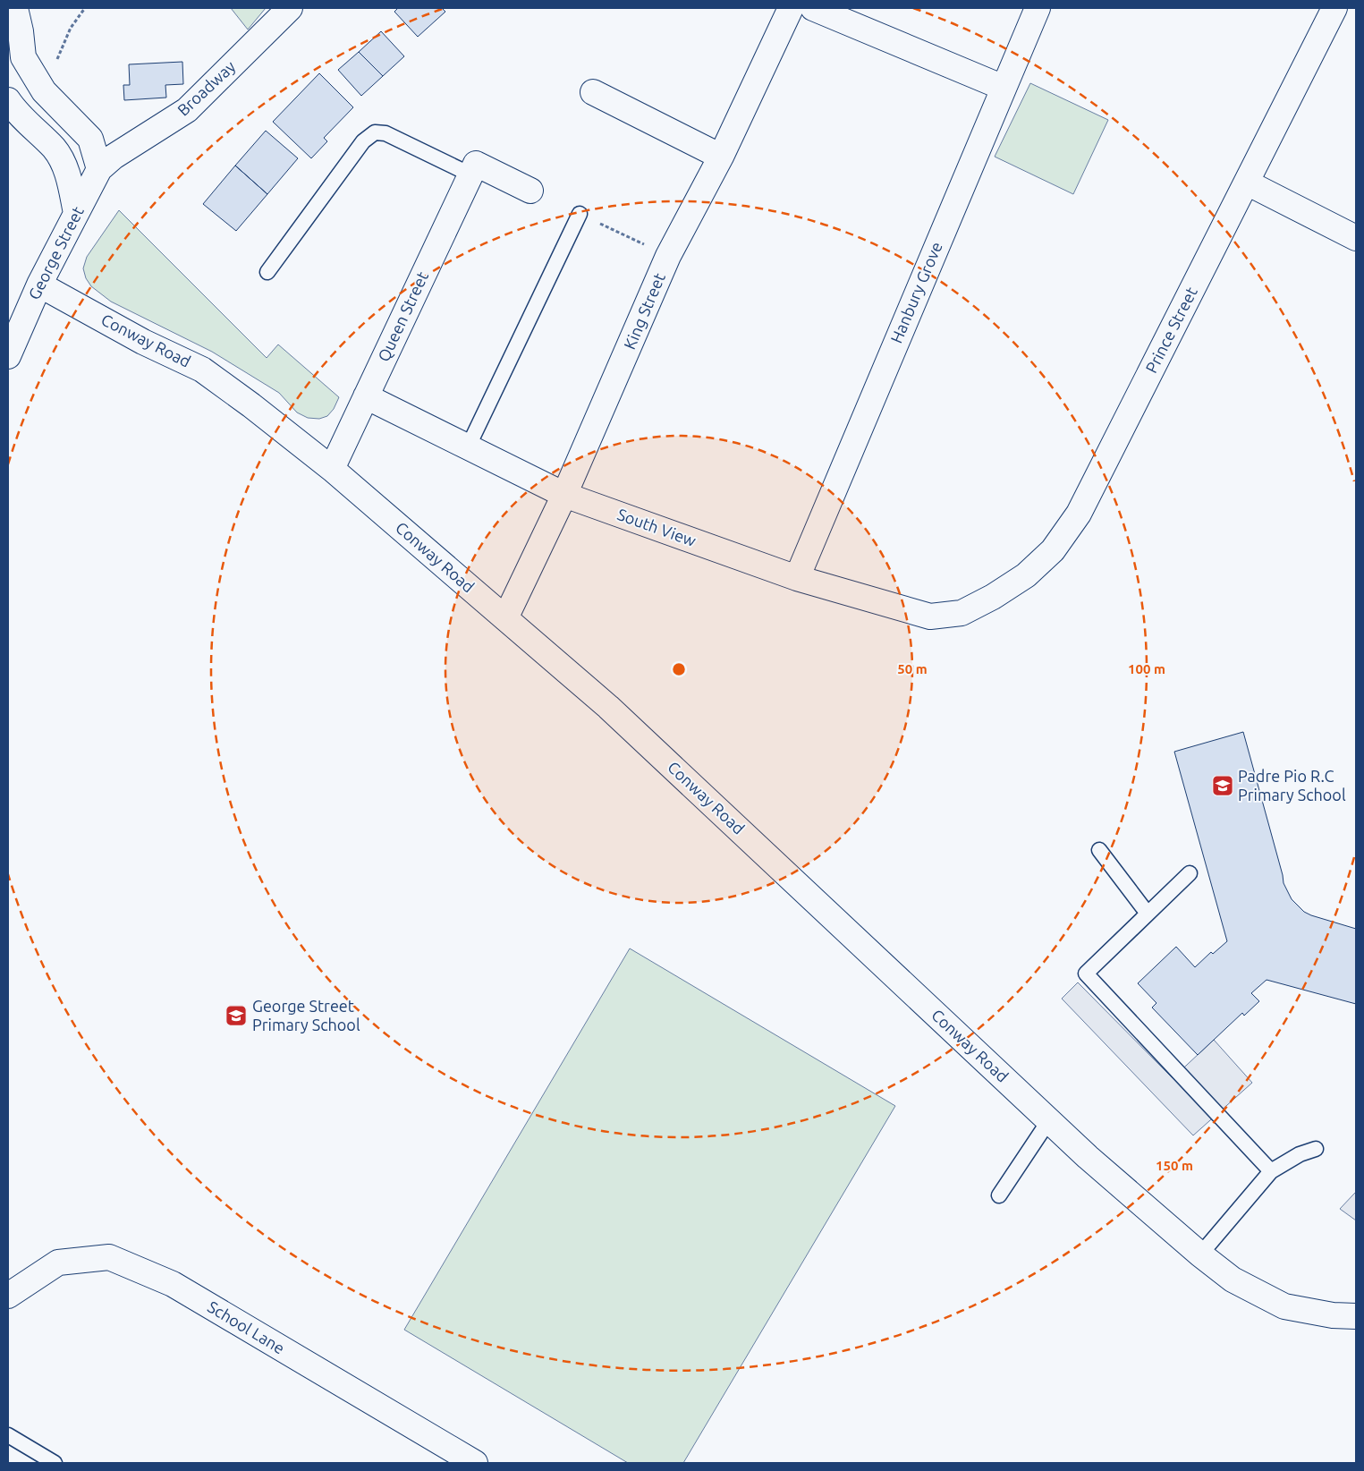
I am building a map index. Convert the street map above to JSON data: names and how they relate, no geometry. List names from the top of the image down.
{
  "streets": {
    "street": [
      "Broadway",
      "George Street",
      "Hanbury Grove",
      "King Street",
      "Queen Street",
      "Prince Street",
      "Conway Road",
      "South View",
      "School Lane"
    ]
  },
  "crossings": [
    ["Broadway", "George Street"],
    ["George Street", "Conway Road"],
    ["Hanbury Grove", "South View"],
    ["King Street", "Conway Road"],
    ["King Street", "South View"],
    ["Queen Street", "Conway Road"],
    ["Queen Street", "South View"],
    ["Prince Street", "South View"]
  ],
  "places": {
    "school or university": ["Padre Pio R.C Primary School", "George Street Primary School"]
  },
  "rings": ["50 m", "100 m", "150 m"]
}
